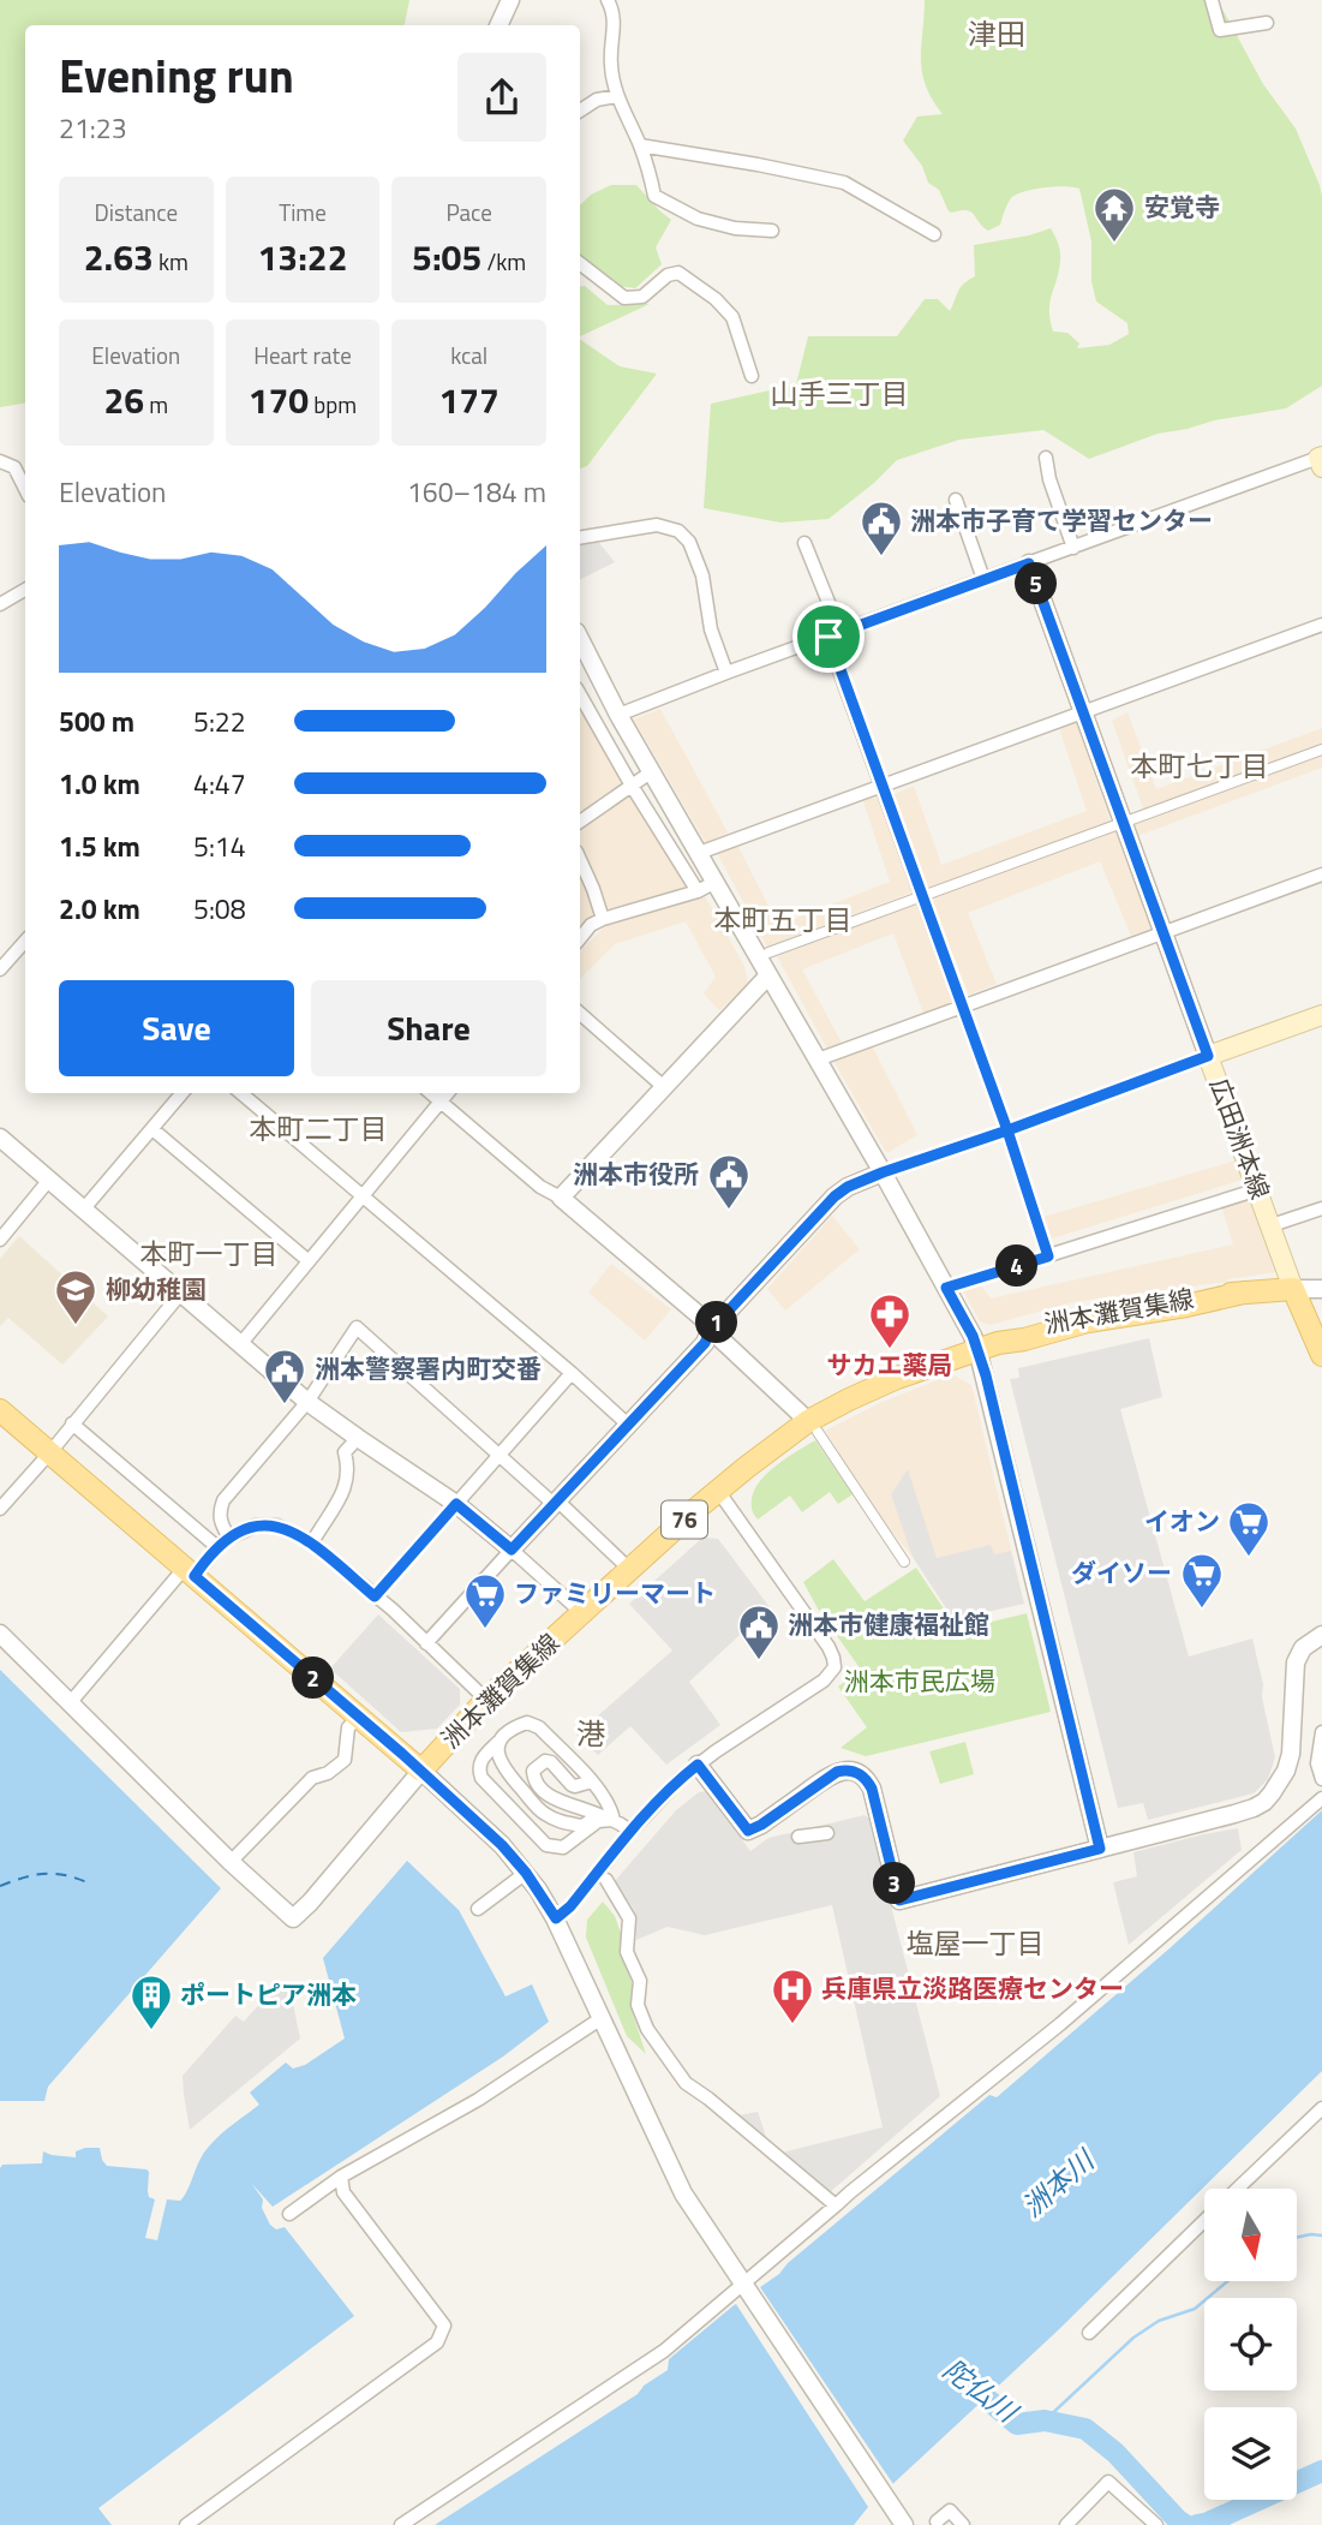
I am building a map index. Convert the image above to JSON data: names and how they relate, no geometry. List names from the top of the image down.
{
  "streets": {
    "main road": ["広田洲本線", "洲本灘賀集線", "76"]
  },
  "crossings": [
    ["広田洲本線", "洲本灘賀集線"]
  ],
  "districts": [
    "津田",
    "山手三丁目",
    "本町七丁目",
    "本町五丁目",
    "本町二丁目",
    "本町一丁目",
    "港",
    "塩屋一丁目"
  ],
  "water": ["洲本川", "陀仏川"],
  "parks": ["洲本市民広場"],
  "places": {
    "temple": ["安覚寺"],
    "public building": [
      "洲本市子育て学習センター",
      "洲本市役所",
      "洲本警察署内町交番",
      "洲本市健康福祉館"
    ],
    "school or university": ["柳幼稚園"],
    "pharmacy": ["サカエ薬局"],
    "supermarket": ["イオン", "ダイソー", "ファミリーマート"],
    "hospital": ["兵庫県立淡路医療センター"],
    "building": ["ポートピア洲本"]
  },
  "north": "bottom",
  "page": {
    "heading": ["Evening run", "21:23"],
    "stats": [
      ["Distance", "2.63 km"],
      ["Time", "13:22"],
      ["Pace", "5:05 /km"],
      ["Elevation", "26 m"],
      ["Heart rate", "170 bpm"],
      ["kcal", "177"]
    ],
    "chart": ["Elevation", "160–184 m"],
    "pins": [
      "5",
      "4",
      "1",
      "2",
      "3"
    ],
    "list": [
      {
        "name": "500 m",
        "note": "5:22"
      },
      {
        "name": "1.0 km",
        "note": "4:47"
      },
      {
        "name": "1.5 km",
        "note": "5:14"
      },
      {
        "name": "2.0 km",
        "note": "5:08"
      }
    ],
    "buttons": ["Save", "Share"]
  }
}
